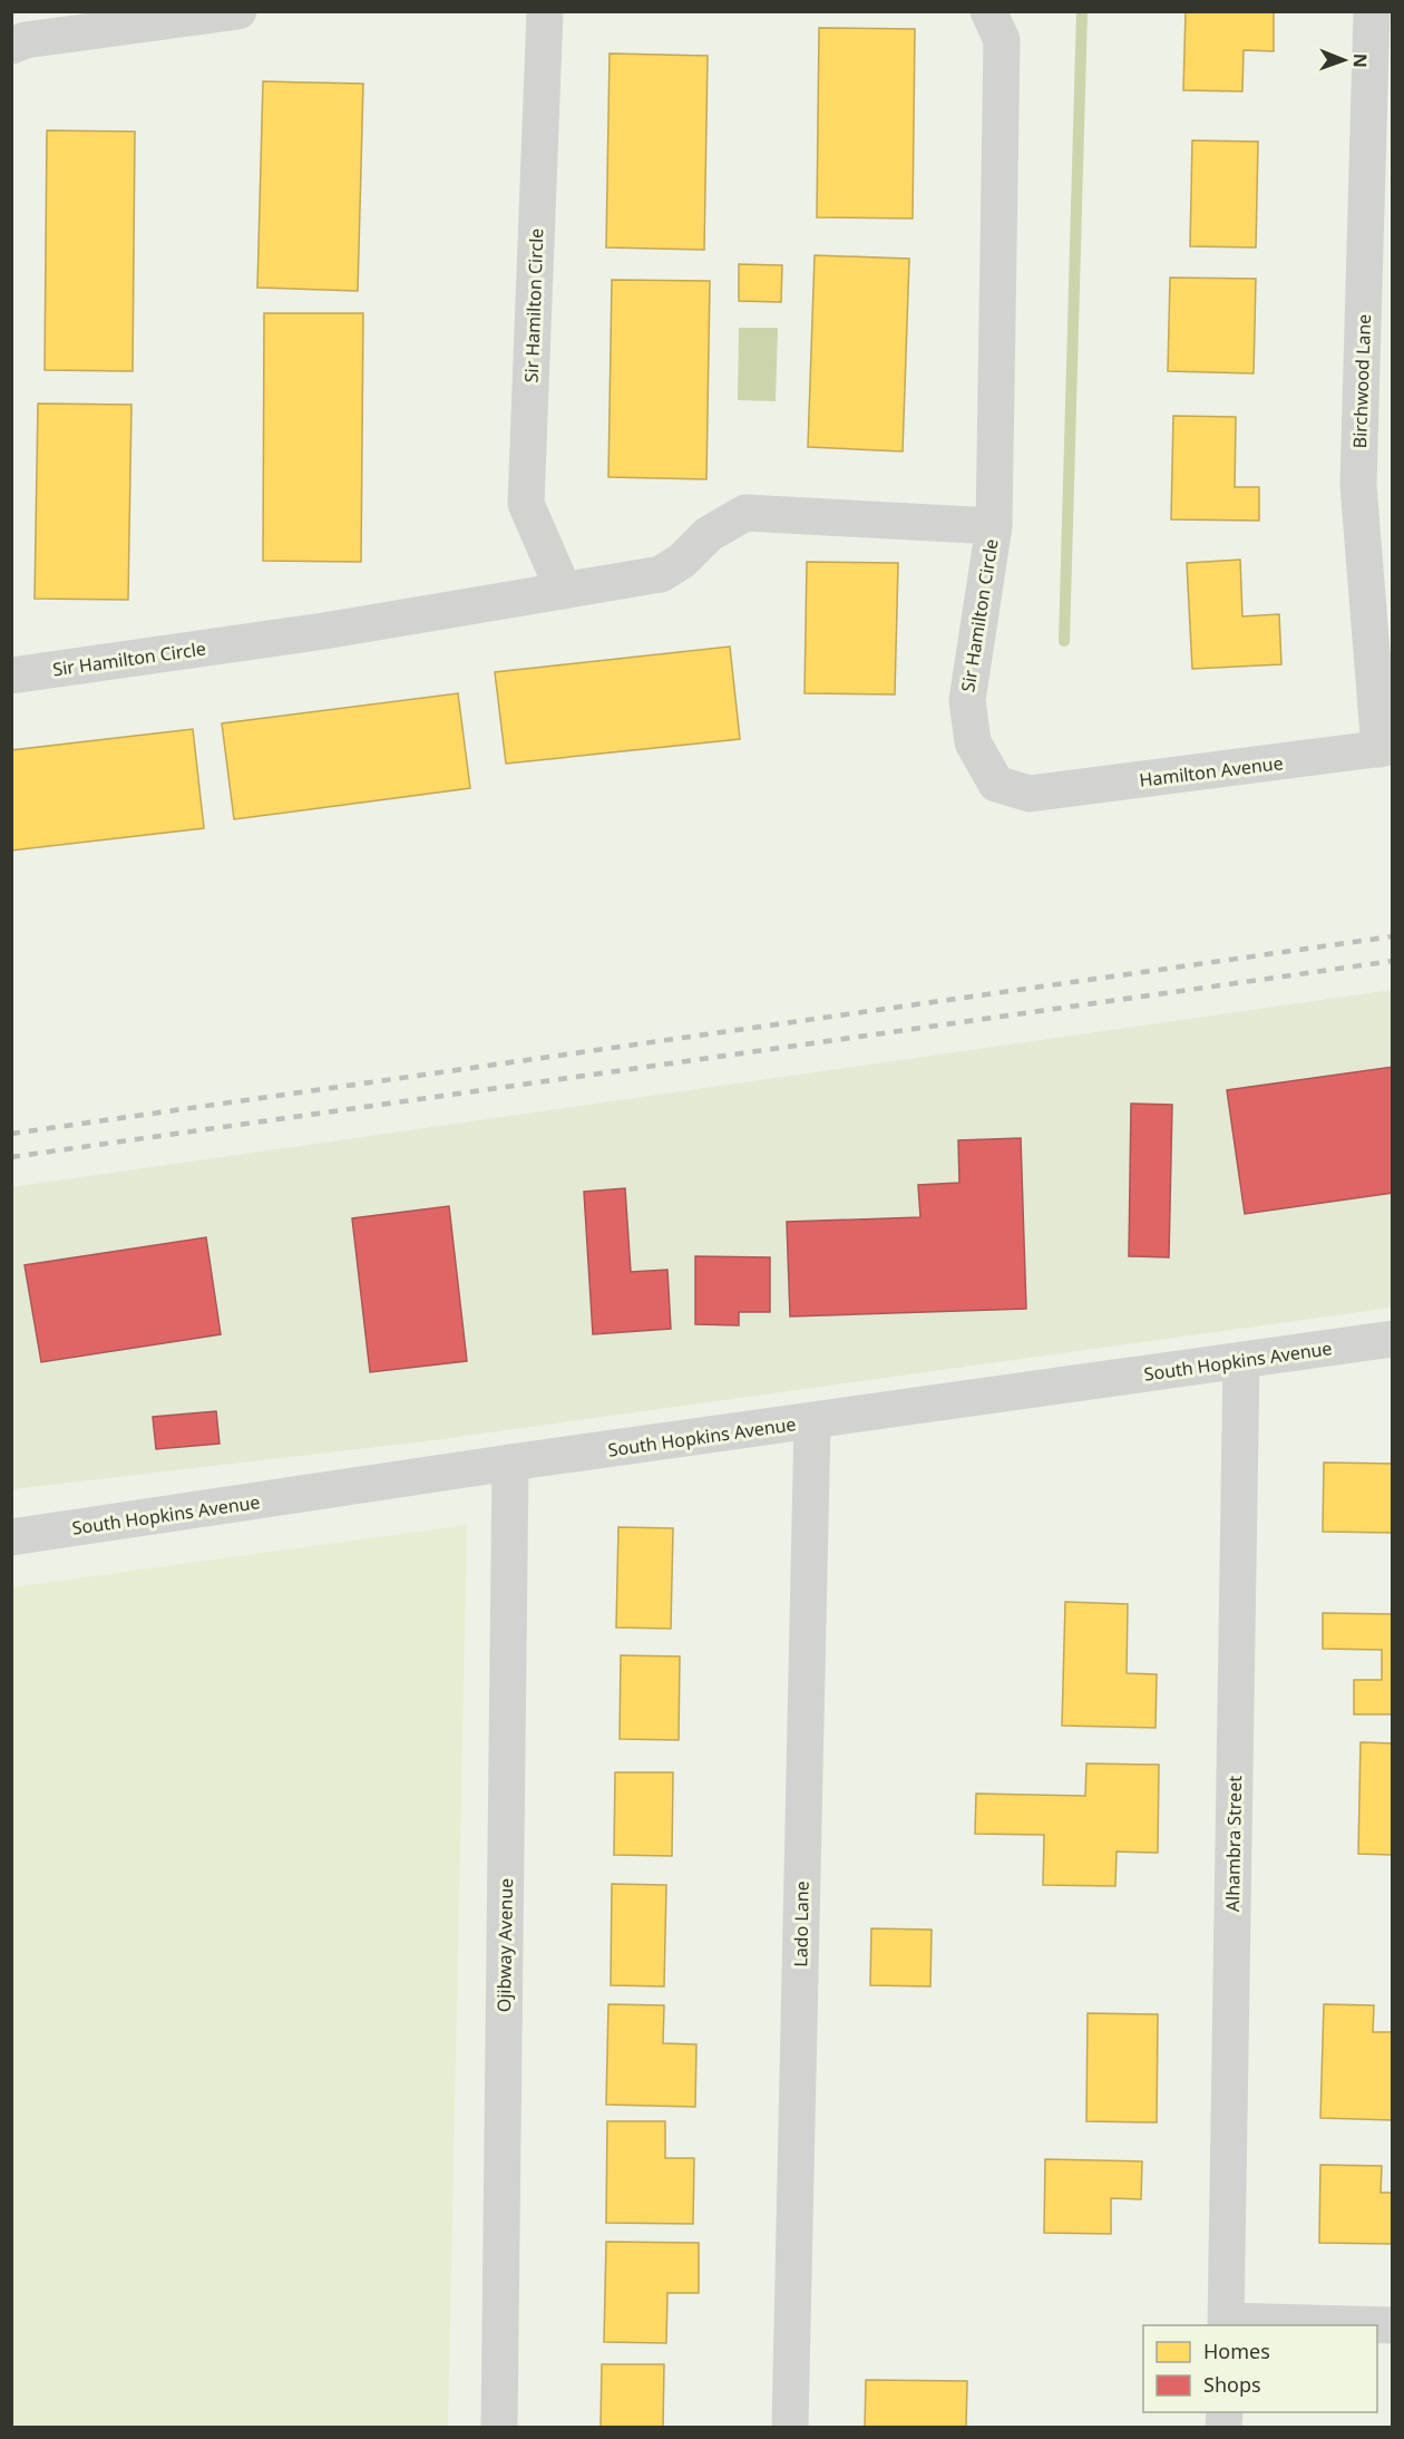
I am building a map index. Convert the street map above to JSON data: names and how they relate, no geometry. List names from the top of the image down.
{
  "streets": {
    "street": [
      "Sir Hamilton Circle",
      "Birchwood Lane",
      "Hamilton Avenue",
      "South Hopkins Avenue",
      "Alhambra Street",
      "Lado Lane",
      "Ojibway Avenue"
    ]
  },
  "crossings": [
    ["Sir Hamilton Circle", "Hamilton Avenue"],
    ["Birchwood Lane", "Hamilton Avenue"],
    ["South Hopkins Avenue", "Alhambra Street"],
    ["South Hopkins Avenue", "Lado Lane"],
    ["South Hopkins Avenue", "Ojibway Avenue"]
  ],
  "legend": ["Homes", "Shops"],
  "north": "right"
}
